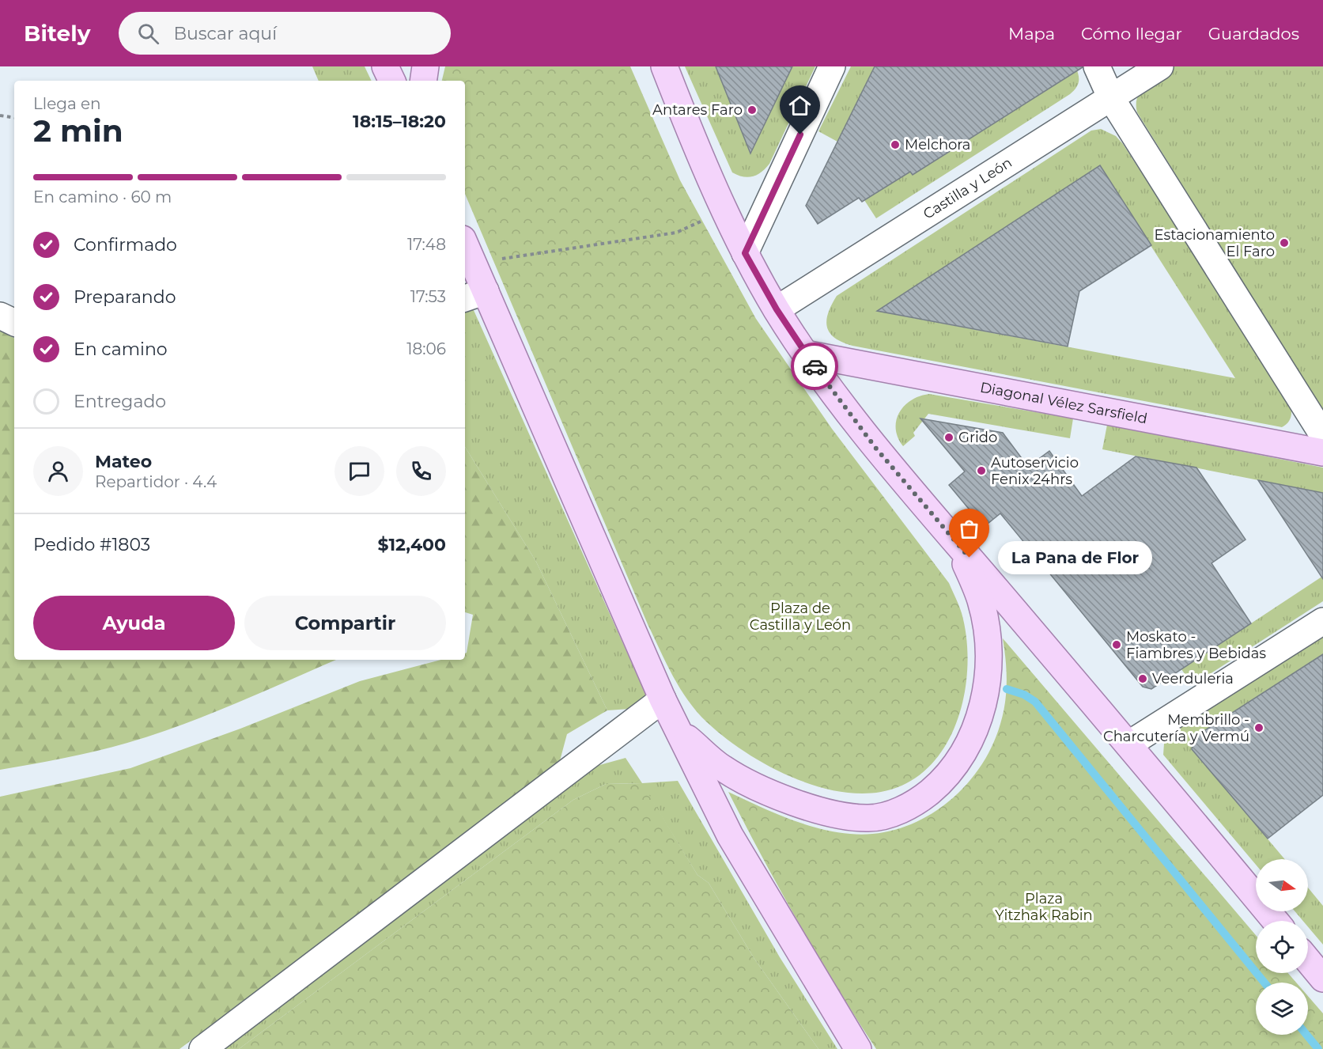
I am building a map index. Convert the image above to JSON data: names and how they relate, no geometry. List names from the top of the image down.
{
  "streets": {
    "main road": ["Diagonal Vélez Sarsfield"],
    "street": ["Castilla y León"]
  },
  "parks": ["Plaza de Castilla y León", "Plaza Yitzhak Rabin"],
  "places": [
    "Antares Faro",
    "Melchora",
    "Estacionamiento El Faro",
    "Grido",
    "Autoservicio Fenix 24hrs",
    "La Pana de Flor",
    "Moskato - Fiambres y Bebidas",
    "Veerduleria",
    "Membrillo - Charcutería y Vermú"
  ],
  "north": "right",
  "page": {
    "header": "Bitely",
    "search": "Buscar aquí",
    "nav": ["Mapa", "Cómo llegar", "Guardados"],
    "heading": ["2 min", "Llega en", "18:15–18:20"],
    "panel": [
      "Mateo",
      "Repartidor · 4.4",
      "Pedido #1803",
      "$12,400"
    ],
    "bar": "En camino · 60 m",
    "list": [
      ["Confirmado", "17:48"],
      ["Preparando", "17:53"],
      ["En camino", "18:06"],
      "Entregado"
    ],
    "bubble": "La Pana de Flor",
    "buttons": ["Ayuda", "Compartir"]
  }
}
